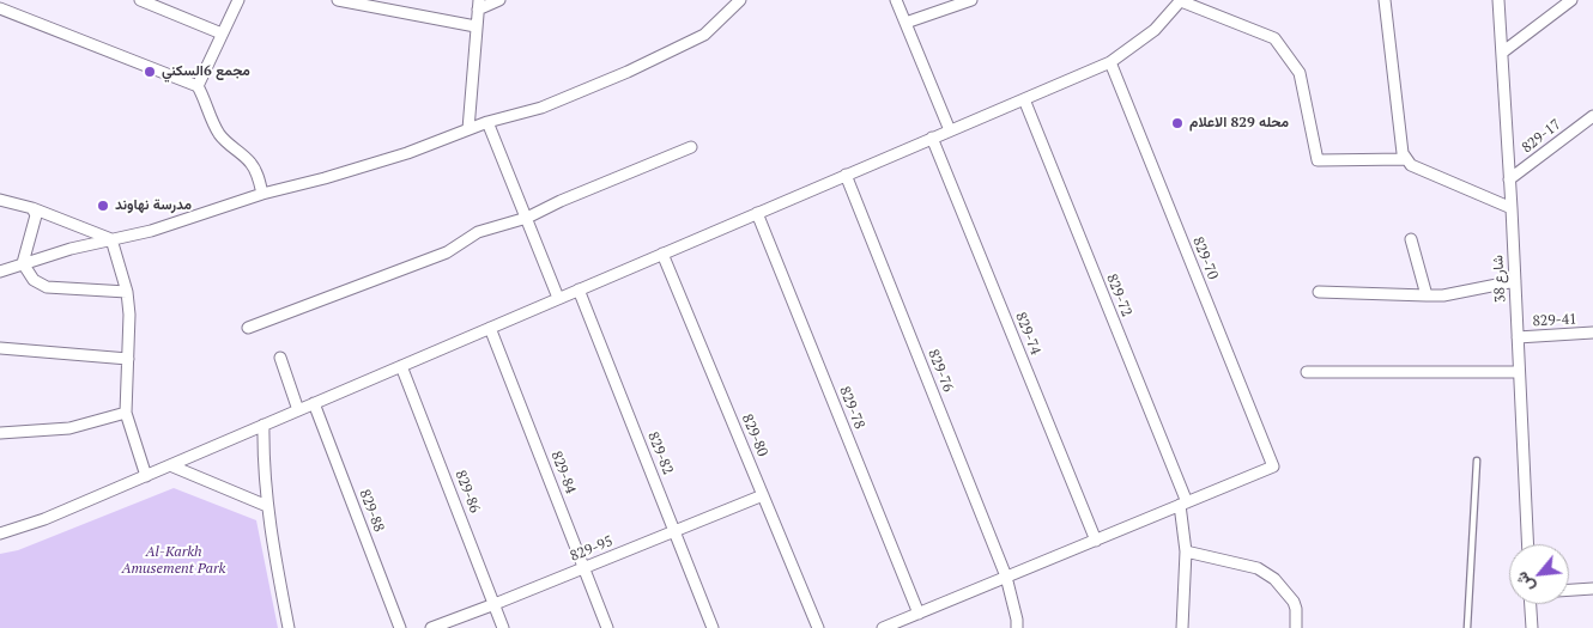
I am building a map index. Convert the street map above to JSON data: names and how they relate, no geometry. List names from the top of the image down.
{
  "streets": {
    "street": [
      "829-17",
      "829-70",
      "شارع 38",
      "829-72",
      "829-41",
      "829-74",
      "829-76",
      "829-78",
      "829-80",
      "829-82",
      "829-84",
      "829-86",
      "829-88",
      "829-95"
    ]
  },
  "crossings": [
    ["829-17", "شارع 38"],
    ["829-70", "829-72"],
    ["شارع 38", "829-41"],
    ["829-80", "829-95"],
    ["829-82", "829-95"],
    ["829-84", "829-95"],
    ["829-86", "829-95"]
  ],
  "parks": ["Al-Karkh Amusement Park"],
  "places": ["مجمع 6السكني", "محله 829 الاعلام", "مدرسة نهاوند"],
  "north": "bottom left"
}
